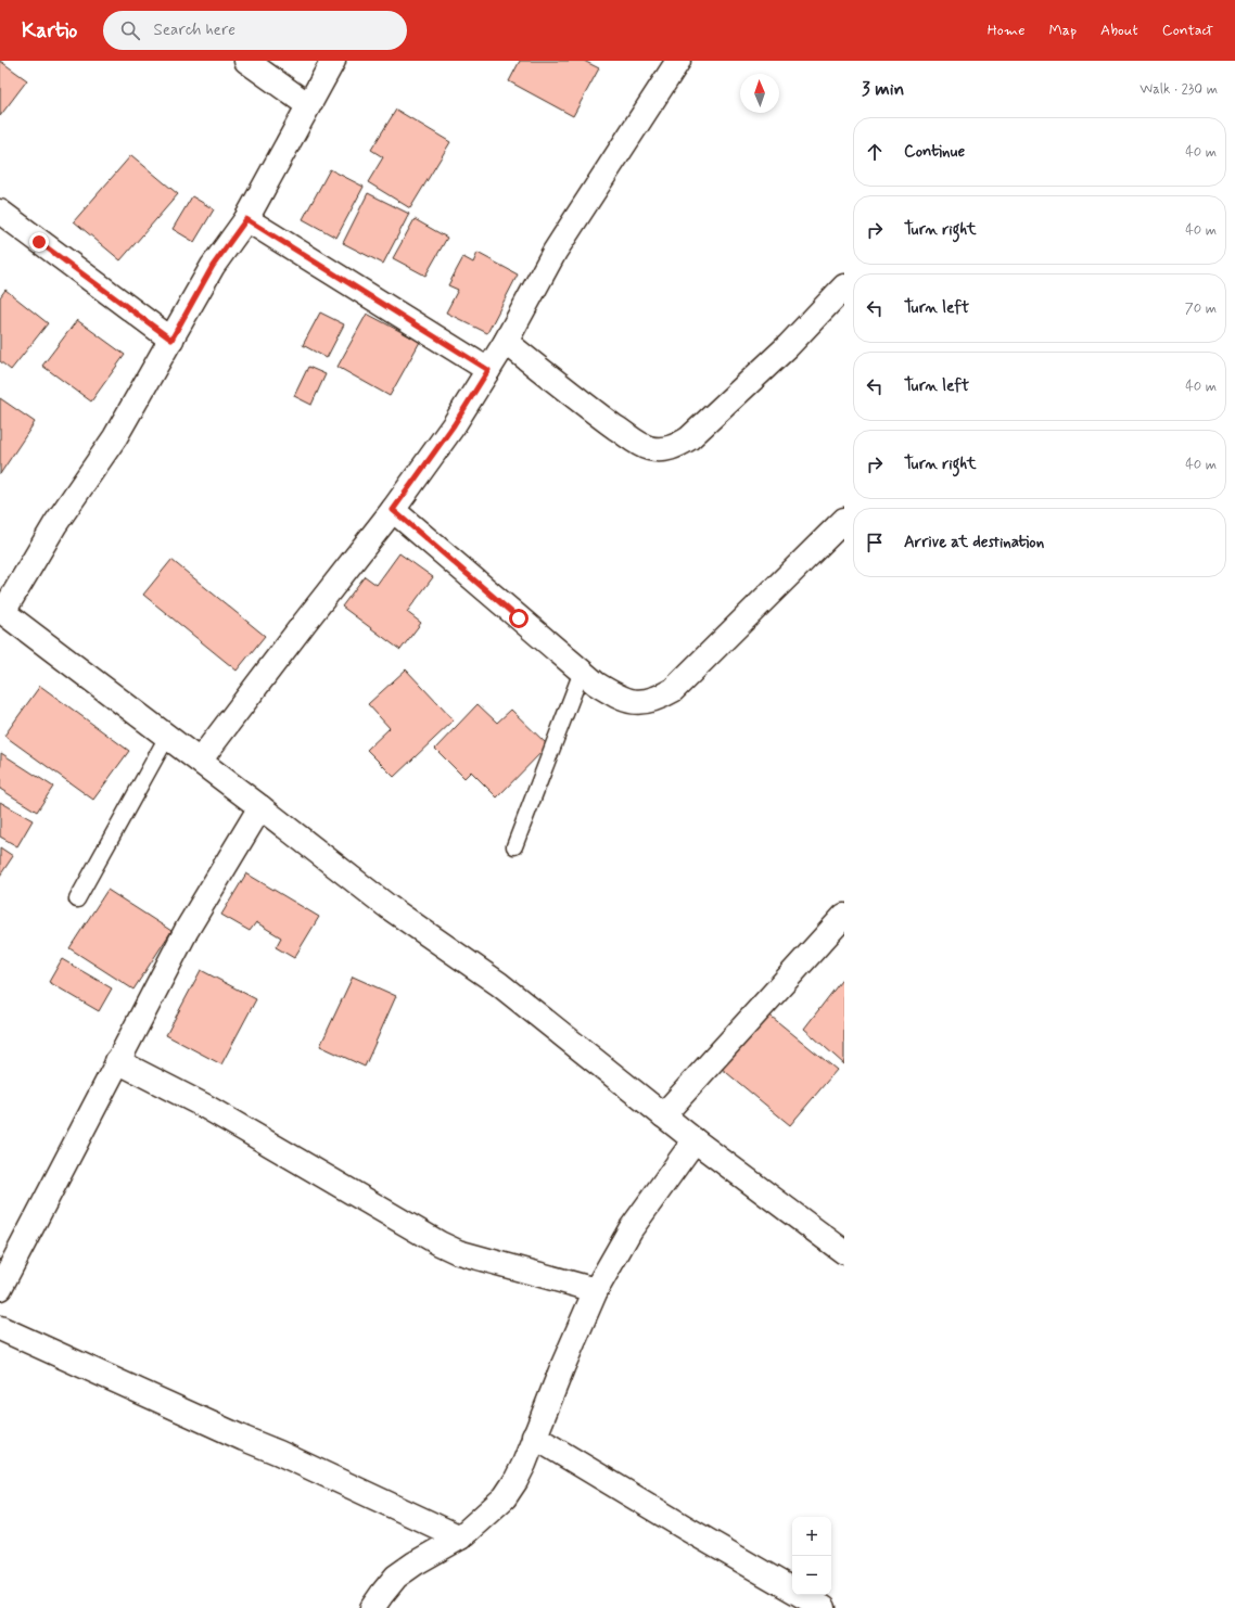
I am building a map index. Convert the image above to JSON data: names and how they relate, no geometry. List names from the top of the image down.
{
  "north": "top",
  "page": {
    "header": "Kartio",
    "search": "Search here",
    "nav": [
      "Home",
      "Map",
      "About",
      "Contact"
    ],
    "heading": ["3 min", "Walk · 230 m"],
    "list": [
      ["Continue", "40 m"],
      ["Turn right", "40 m"],
      ["Turn left", "70 m"],
      ["Turn left", "40 m"],
      ["Turn right", "40 m"],
      "Arrive at destination"
    ],
    "map_buttons": ["+", "−"]
  }
}
